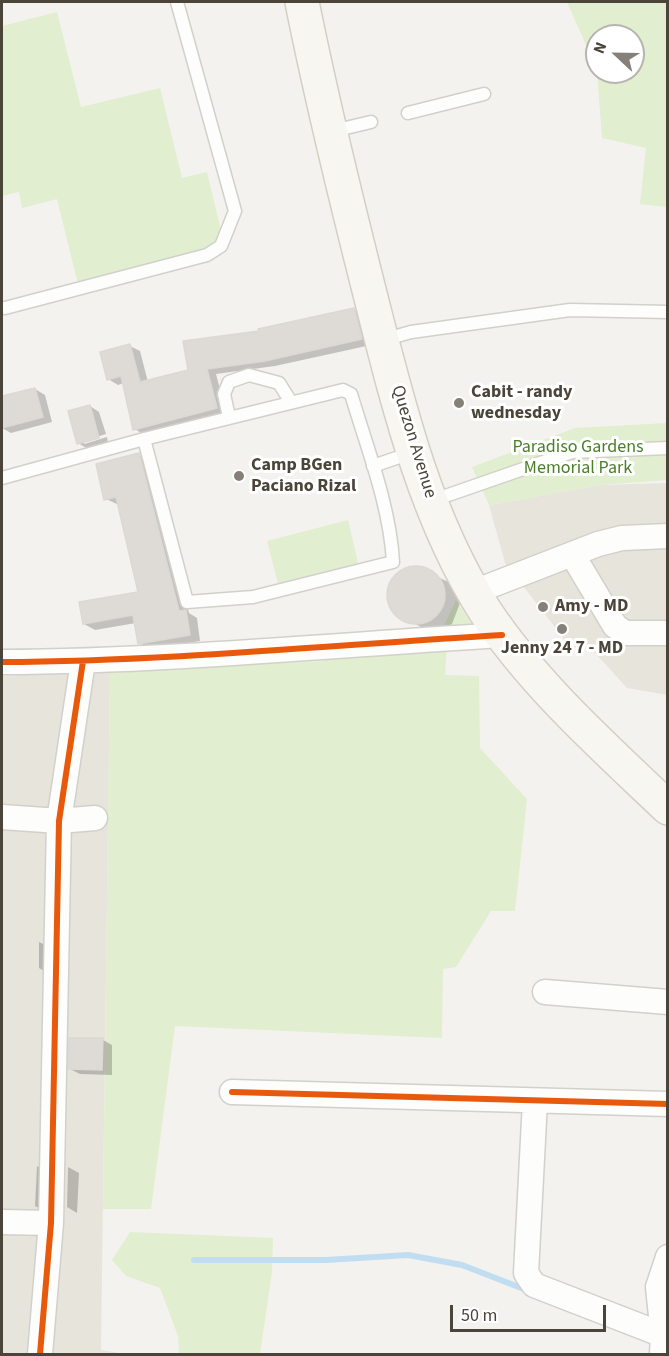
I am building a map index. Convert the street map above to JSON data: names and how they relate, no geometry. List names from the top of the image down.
{
  "streets": {
    "main road": ["Quezon Avenue"]
  },
  "parks": ["Paradiso Gardens Memorial Park"],
  "places": [
    "Cabit - randy wednesday",
    "Camp BGen Paciano Rizal",
    "Amy - MD",
    "Jenny 24 7 - MD"
  ],
  "scale_bar": "50 m",
  "north": "left"
}
